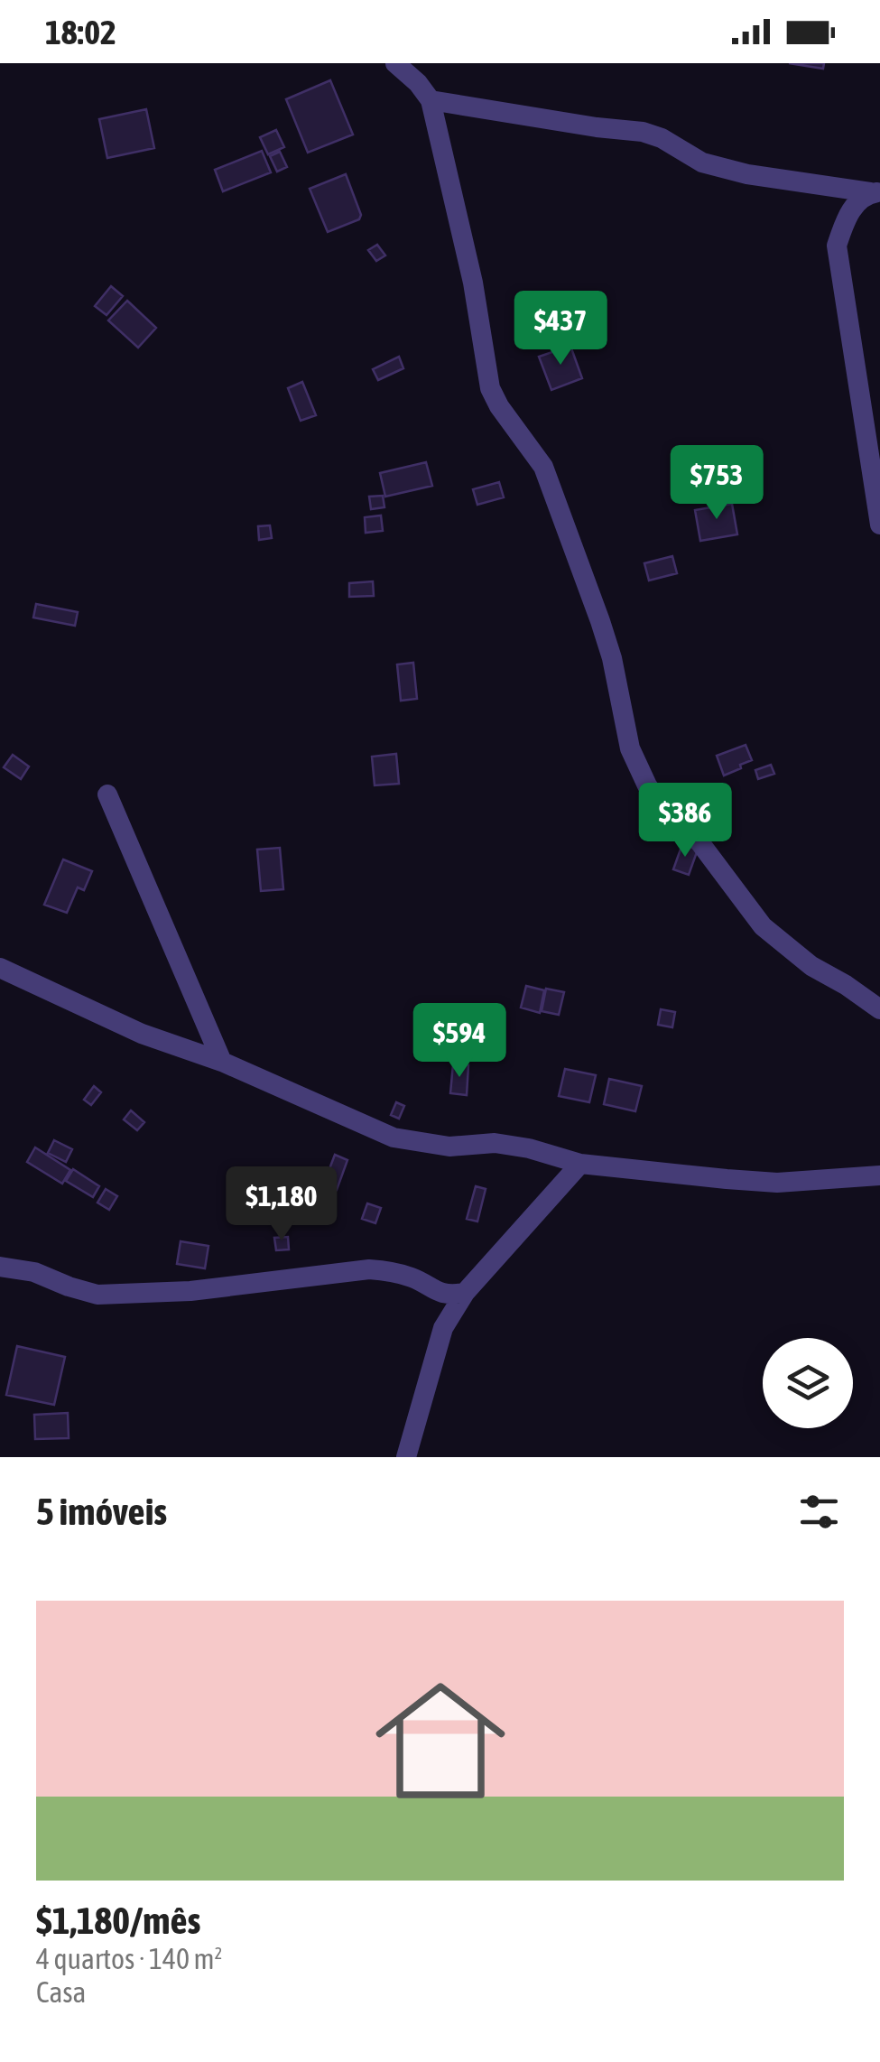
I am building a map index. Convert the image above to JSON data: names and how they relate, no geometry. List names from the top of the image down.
{
  "page": {
    "status": "18:02",
    "price": [
      "$437",
      "$753",
      "$386",
      "$594",
      "$1,180"
    ],
    "heading": "5 imóveis",
    "list": [
      {
        "name": "$1,180/mês",
        "note": "4 quartos · 140 m² · Casa"
      }
    ]
  }
}
